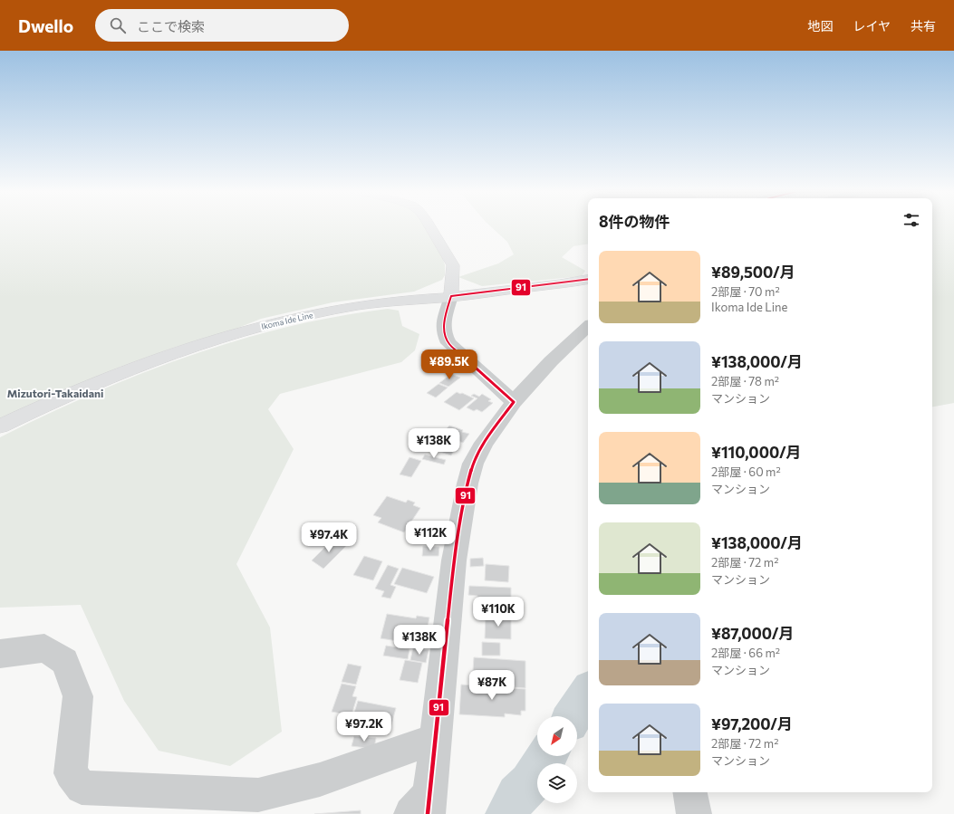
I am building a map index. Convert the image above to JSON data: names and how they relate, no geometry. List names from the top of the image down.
{
  "streets": {
    "main road": ["Ikoma Ide Line"]
  },
  "districts": ["Mizutori-Takaidani"],
  "lines": ["transit line 91"],
  "north": "bottom left",
  "page": {
    "header": "Dwello",
    "search": "ここで検索",
    "nav": ["地図", "レイヤ", "共有"],
    "heading": "8件の物件",
    "list": [
      {
        "name": "¥89,500/月",
        "note": "2部屋 · 70 m² · Ikoma Ide Line"
      },
      {
        "name": "¥138,000/月",
        "note": "2部屋 · 78 m² · マンション"
      },
      {
        "name": "¥110,000/月",
        "note": "2部屋 · 60 m² · マンション"
      },
      {
        "name": "¥138,000/月",
        "note": "2部屋 · 72 m² · マンション"
      },
      {
        "name": "¥87,000/月",
        "note": "2部屋 · 66 m² · マンション"
      },
      {
        "name": "¥97,200/月",
        "note": "2部屋 · 72 m² · マンション"
      }
    ],
    "price": [
      "¥89.5K",
      "¥138K",
      "¥112K",
      "¥97.4K",
      "¥110K",
      "¥138K",
      "¥87K",
      "¥97.2K"
    ]
  }
}
